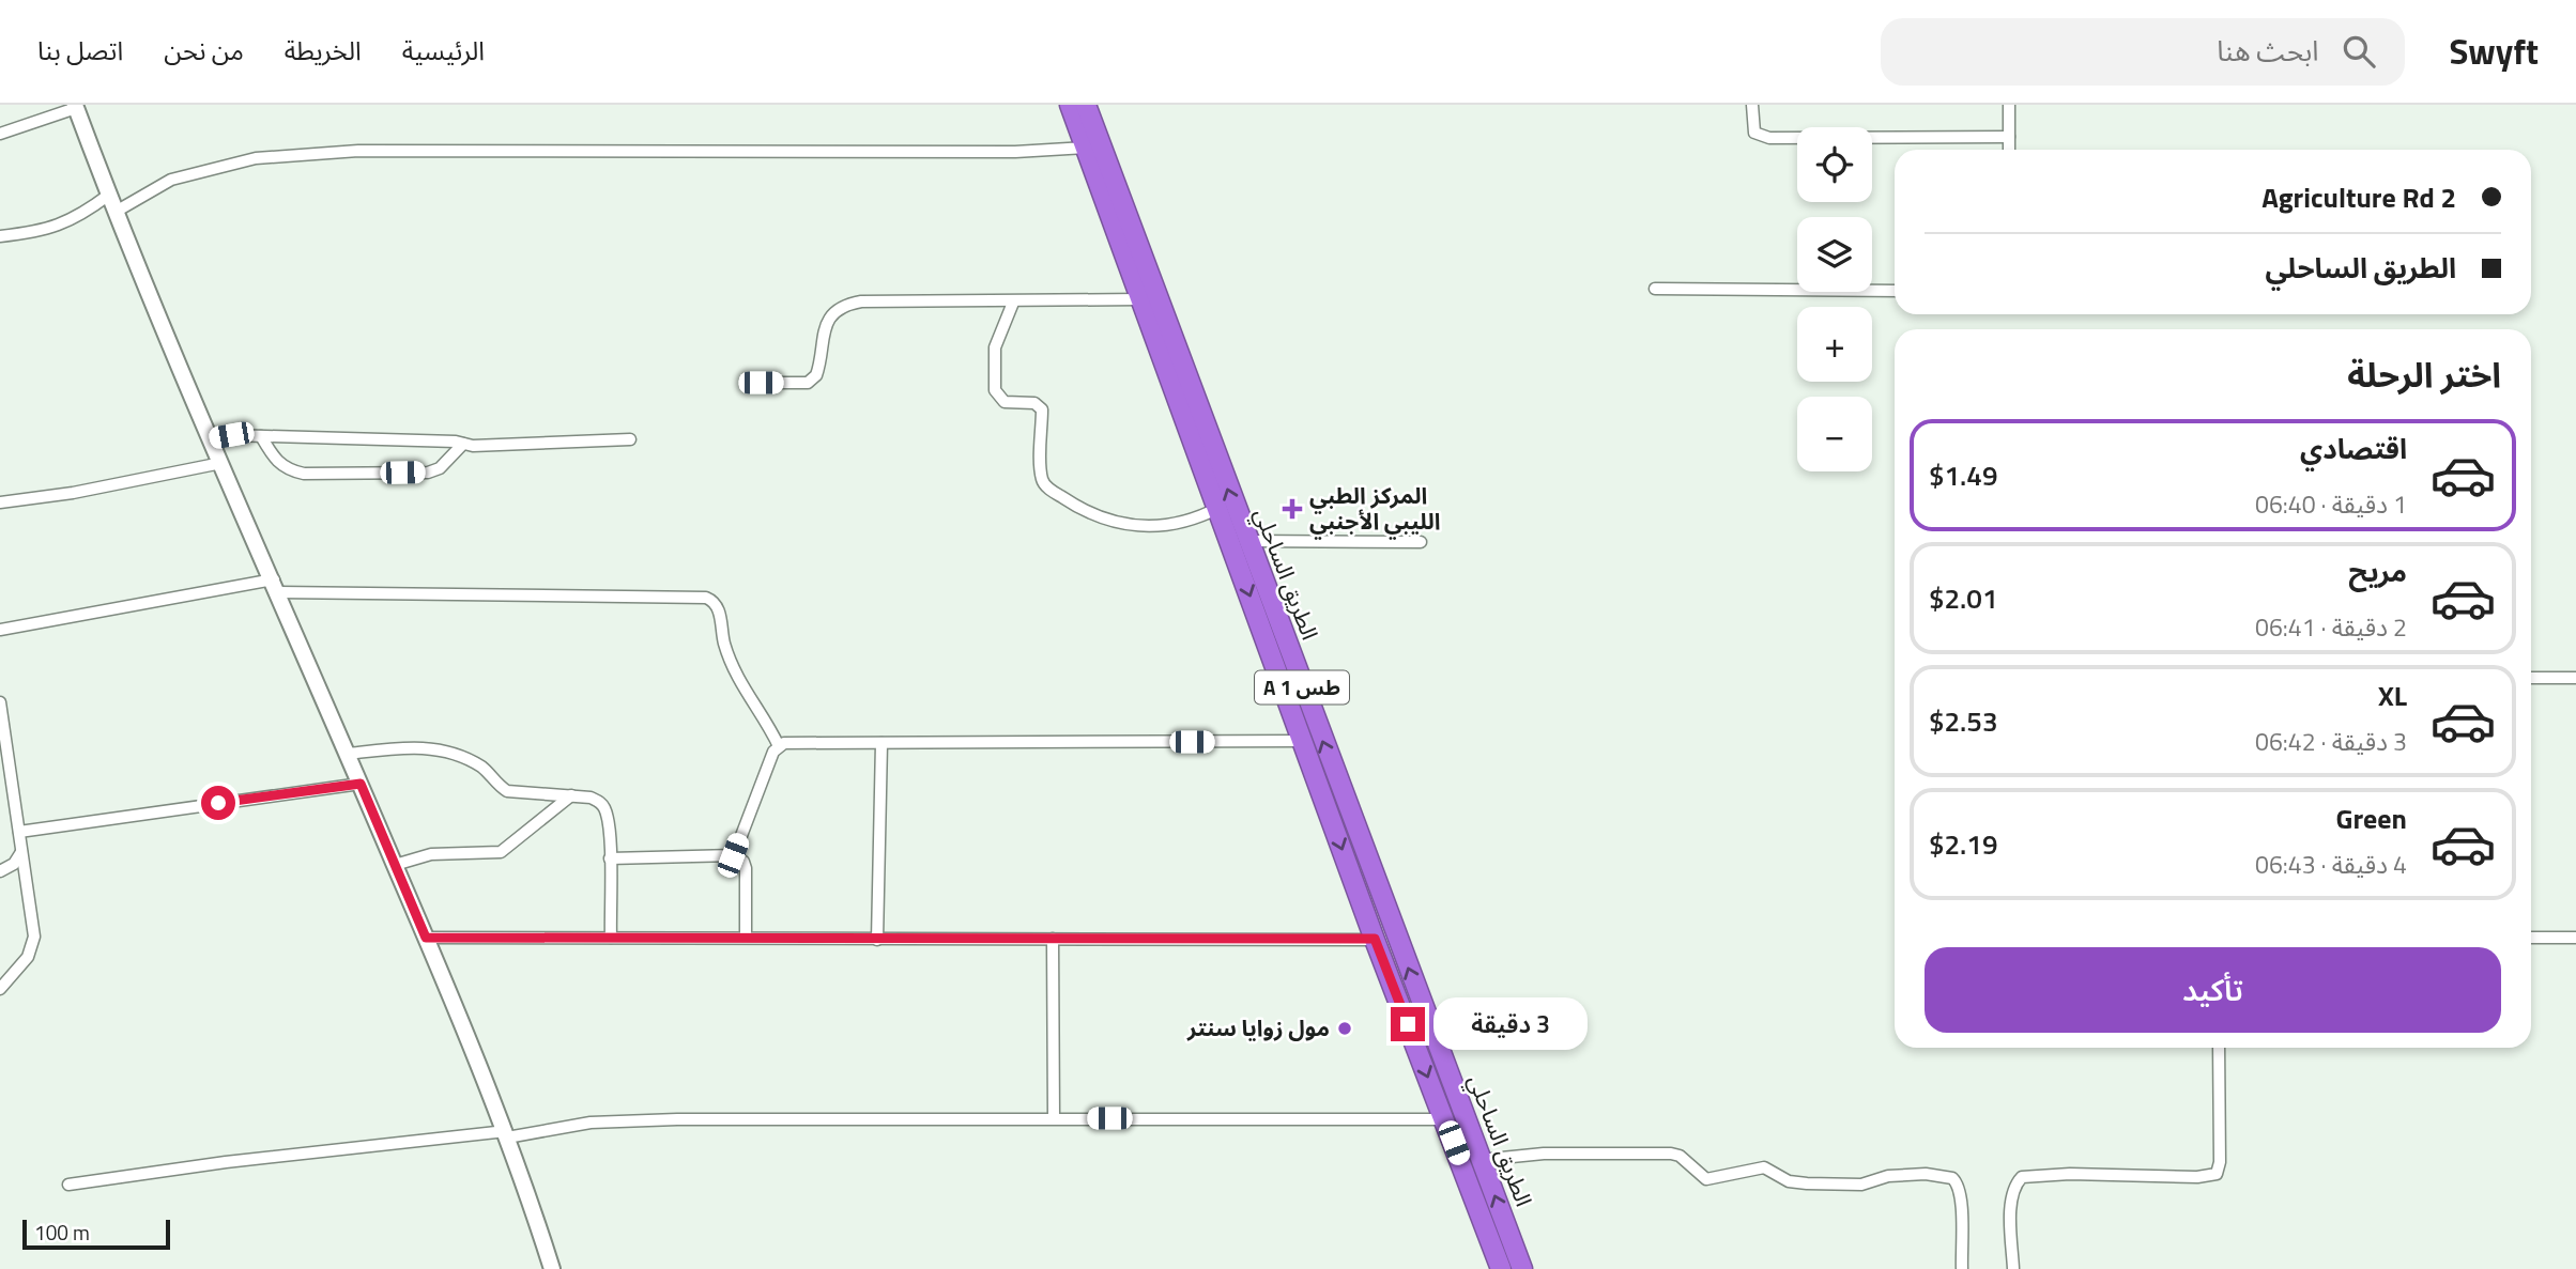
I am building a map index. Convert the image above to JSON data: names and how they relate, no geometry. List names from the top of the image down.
{
  "streets": {
    "highway": ["الطريق الساحلي", "A 1 طس"]
  },
  "places": {
    "health": ["المركز الطبي الليبي الأجنبي"],
    "other": ["مول زوايا سنتر"]
  },
  "scale_bar": "100 m",
  "page": {
    "header": "Swyft",
    "search": "ابحث هنا",
    "nav": [
      "الرئيسية",
      "الخريطة",
      "من نحن",
      "اتصل بنا"
    ],
    "map_buttons": ["+", "−"],
    "banner": ["Agriculture Rd 2", "الطريق الساحلي"],
    "heading": "اختر الرحلة",
    "list": [
      {
        "name": "اقتصادي",
        "note": "1 دقيقة · 06:40",
        "value": "$1.49"
      },
      {
        "name": "مريح",
        "note": "2 دقيقة · 06:41",
        "value": "$2.01"
      },
      {
        "name": "XL",
        "note": "3 دقيقة · 06:42",
        "value": "$2.53"
      },
      {
        "name": "Green",
        "note": "4 دقيقة · 06:43",
        "value": "$2.19"
      }
    ],
    "buttons": "تأكيد",
    "bubble": "3 دقيقة",
    "scale": "100 m"
  }
}
